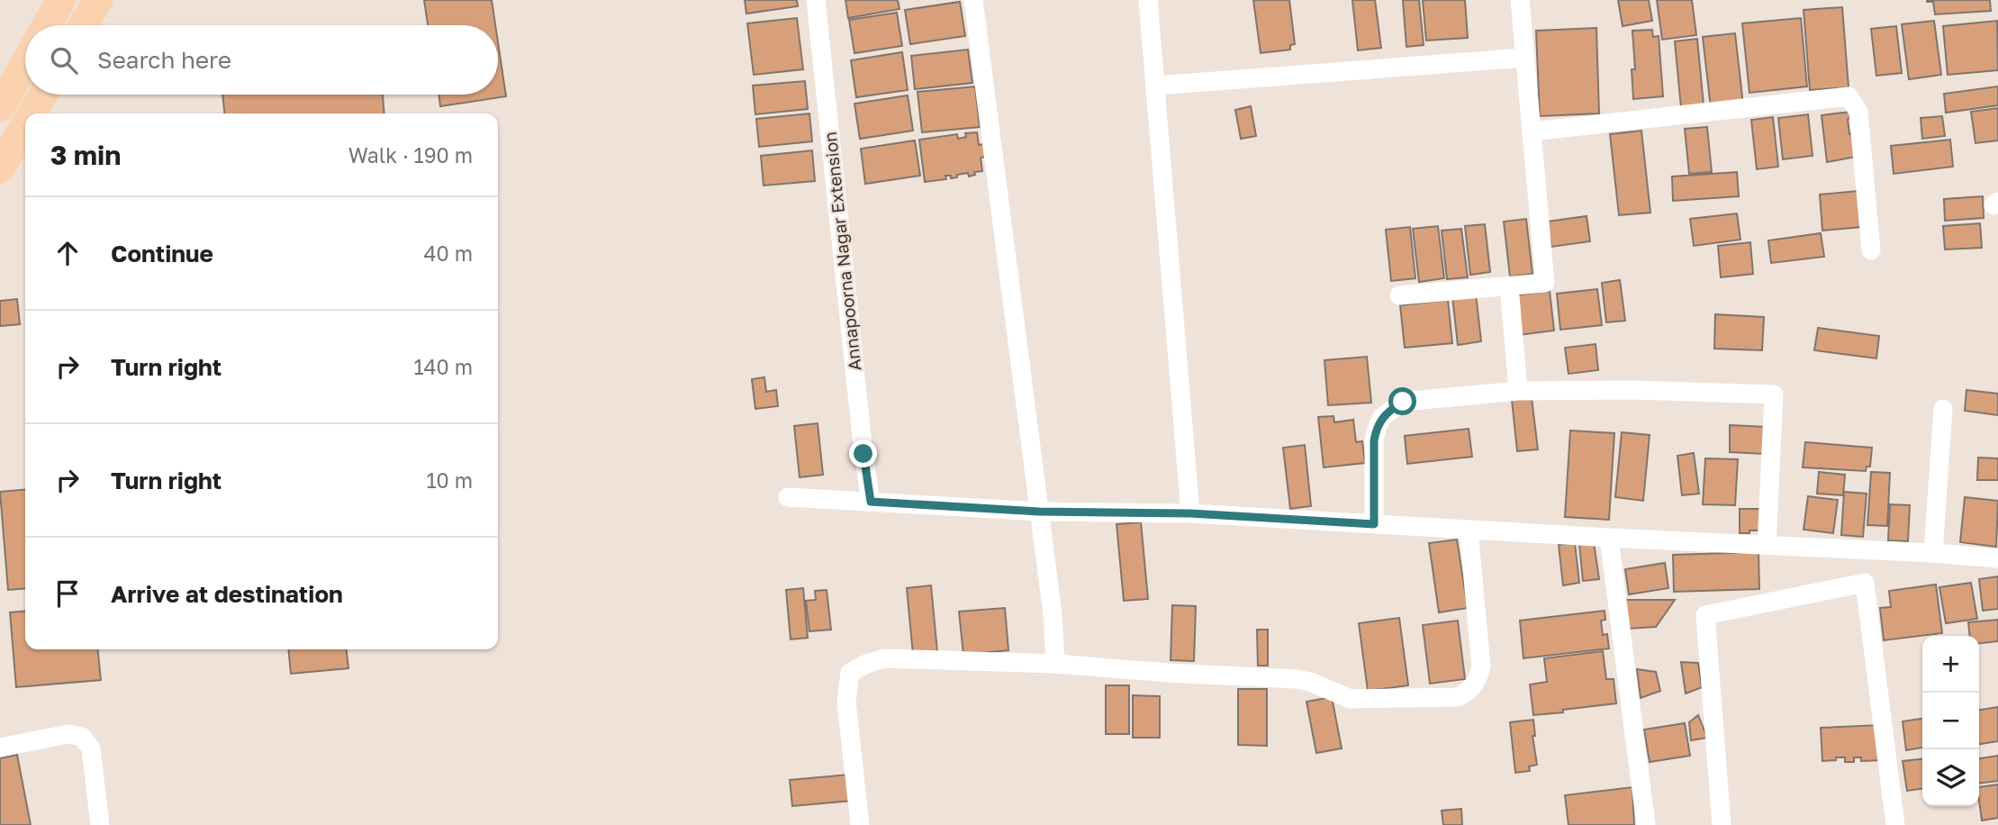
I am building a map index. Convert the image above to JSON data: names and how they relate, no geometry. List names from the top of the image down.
{
  "streets": {
    "street": ["Annapoorna Nagar Extension"]
  },
  "page": {
    "search": "Search here",
    "heading": ["3 min", "Walk · 190 m"],
    "list": [
      ["Continue", "40 m"],
      ["Turn right", "140 m"],
      ["Turn right", "10 m"],
      "Arrive at destination"
    ],
    "map_buttons": ["+", "−"]
  }
}
